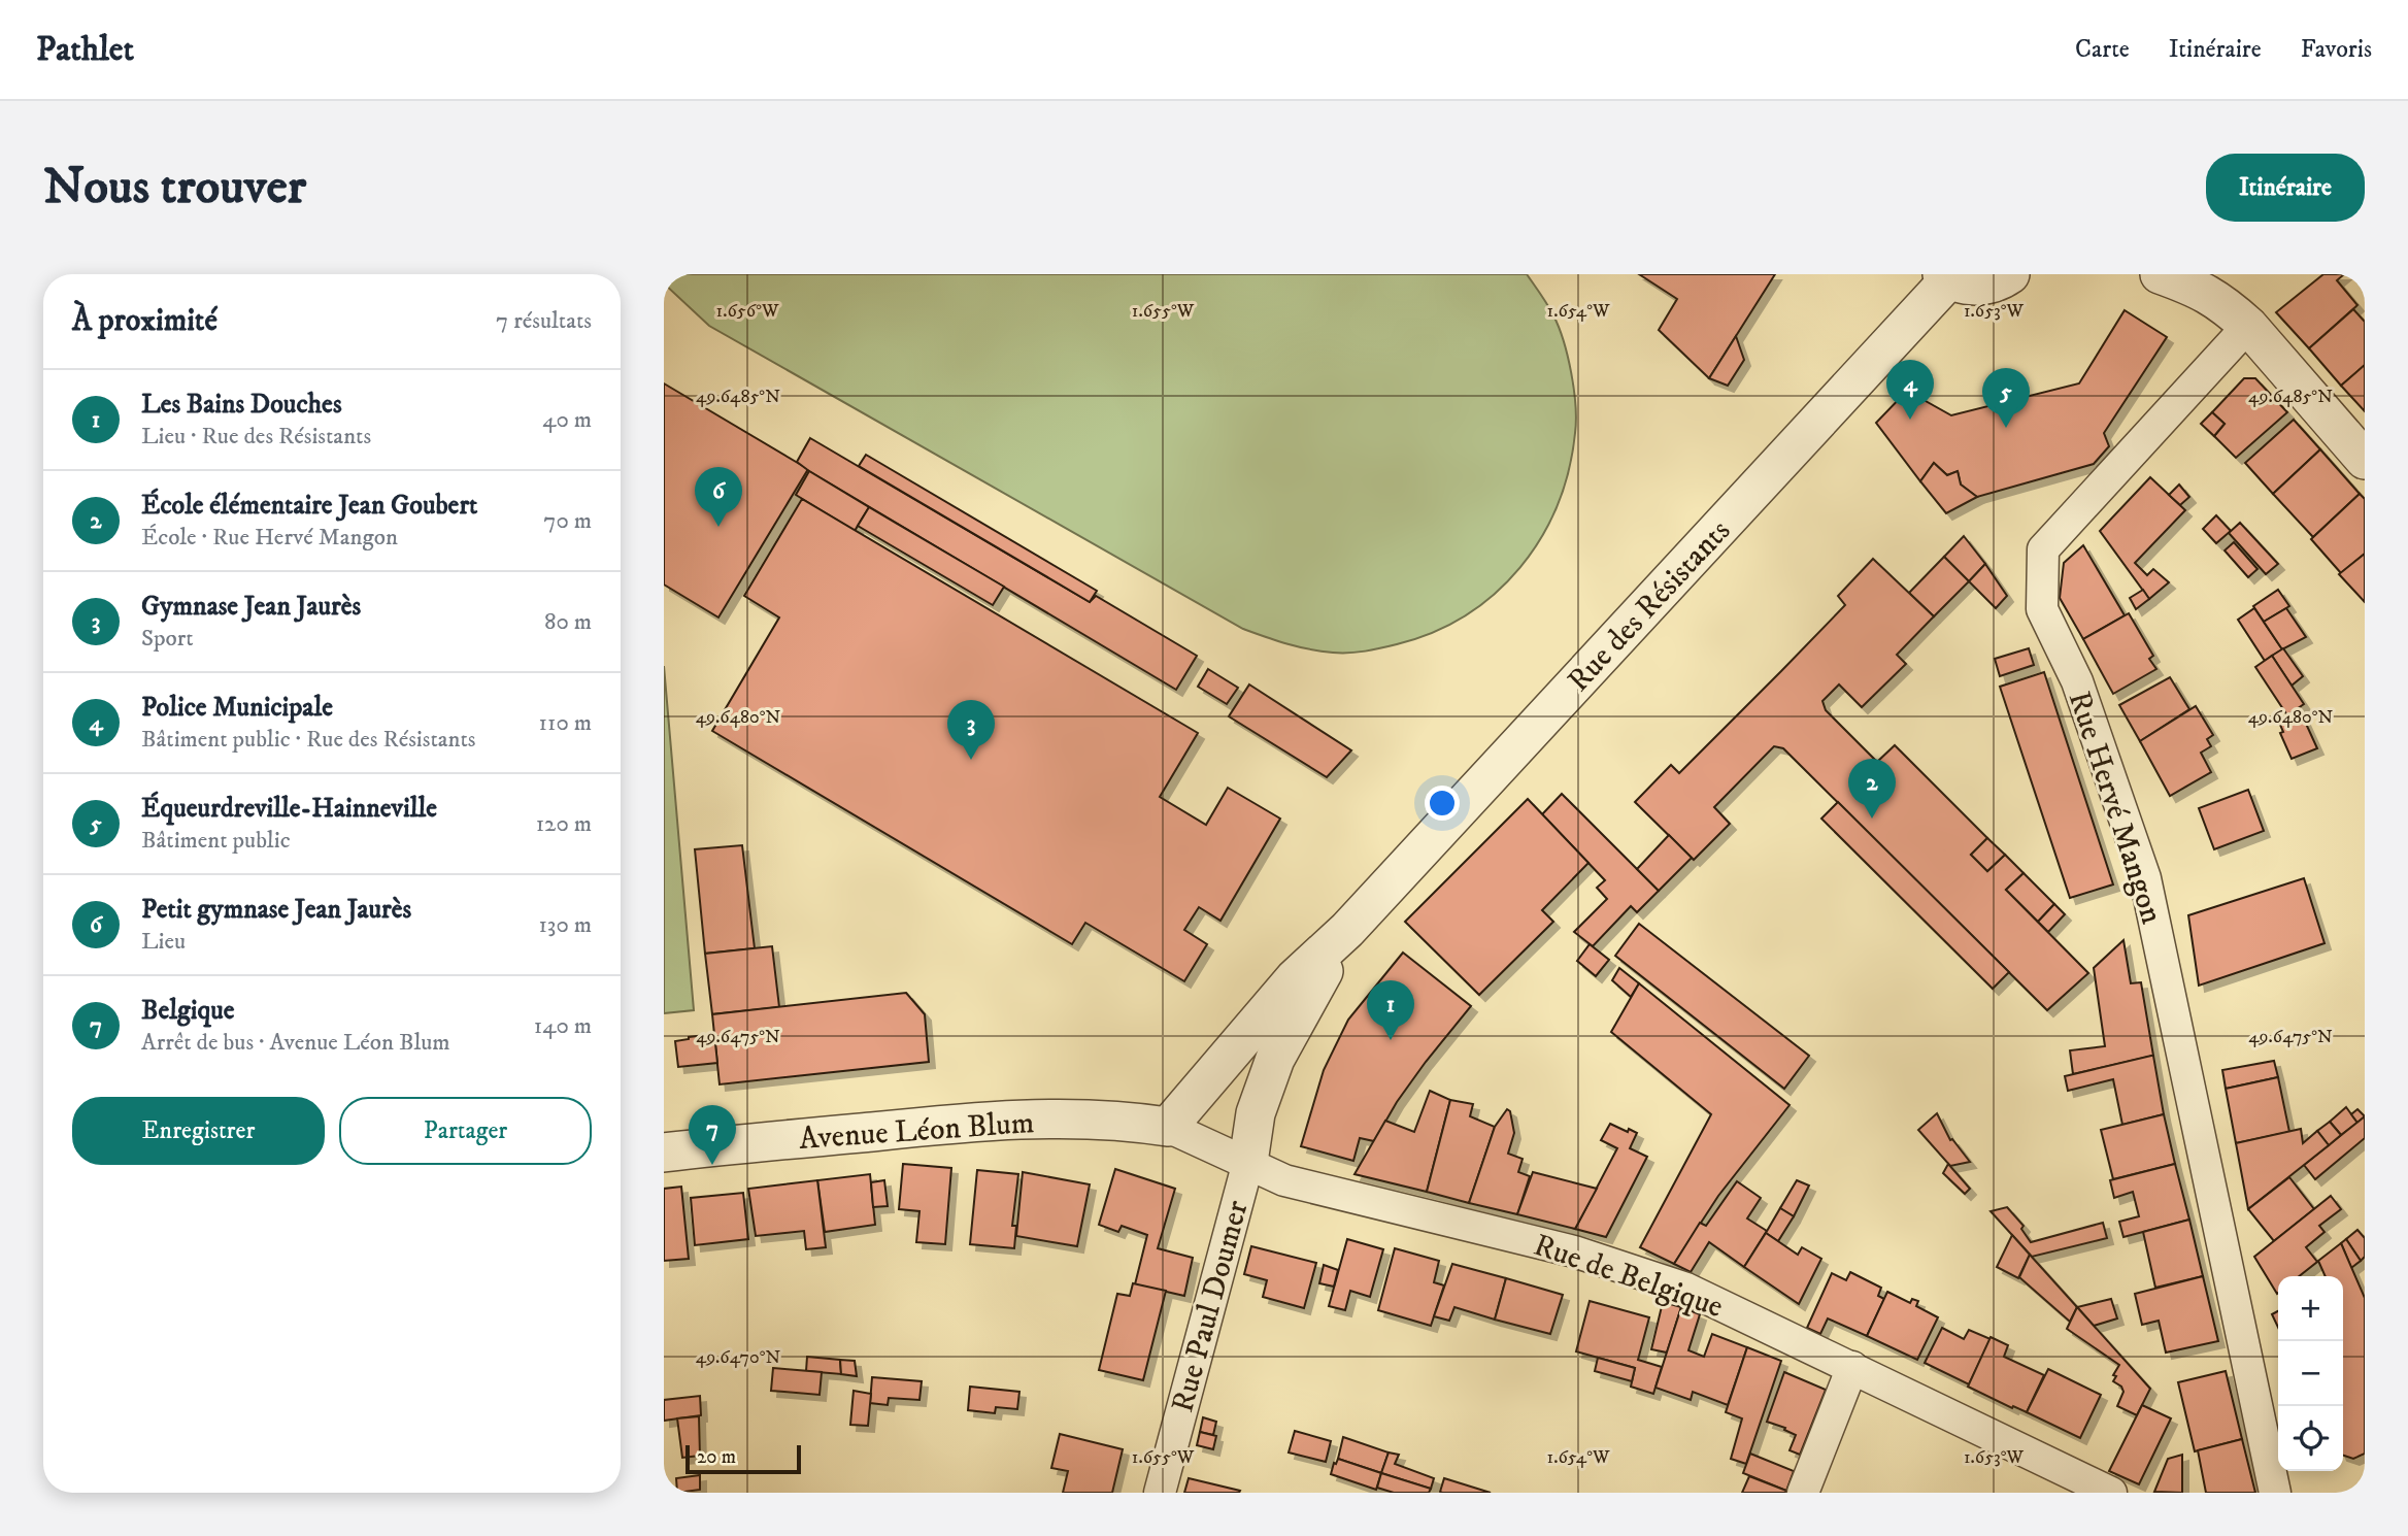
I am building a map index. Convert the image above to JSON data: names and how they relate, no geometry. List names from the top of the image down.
{
  "streets": {
    "street": [
      "Rue des Résistants",
      "Rue Hervé Mangon",
      "Avenue Léon Blum",
      "Rue de Belgique",
      "Rue Paul Doumer"
    ]
  },
  "crossings": [
    ["Rue des Résistants", "Avenue Léon Blum"],
    ["Rue des Résistants", "Rue de Belgique"],
    ["Rue des Résistants", "Rue Paul Doumer"],
    ["Avenue Léon Blum", "Rue de Belgique"],
    ["Rue de Belgique", "Rue Paul Doumer"]
  ],
  "scale_bar": "20 m",
  "page": {
    "header": "Pathlet",
    "nav": ["Carte", "Itinéraire", "Favoris"],
    "buttons": [
      "Itinéraire",
      ["Enregistrer", "Partager"]
    ],
    "title": "Nous trouver",
    "heading": ["À proximité", "7 résultats"],
    "pins": [
      "4",
      "5",
      "6",
      "3",
      "2",
      "1",
      "7"
    ],
    "list": [
      {
        "mark": "1",
        "name": "Les Bains Douches",
        "note": "Lieu · Rue des Résistants",
        "value": "40 m"
      },
      {
        "mark": "2",
        "name": "École élémentaire Jean Goubert",
        "note": "École · Rue Hervé Mangon",
        "value": "70 m"
      },
      {
        "mark": "3",
        "name": "Gymnase Jean Jaurès",
        "note": "Sport",
        "value": "80 m"
      },
      {
        "mark": "4",
        "name": "Police Municipale",
        "note": "Bâtiment public · Rue des Résistants",
        "value": "110 m"
      },
      {
        "mark": "5",
        "name": "Équeurdreville-Hainneville",
        "note": "Bâtiment public",
        "value": "120 m"
      },
      {
        "mark": "6",
        "name": "Petit gymnase Jean Jaurès",
        "note": "Lieu",
        "value": "130 m"
      },
      {
        "mark": "7",
        "name": "Belgique",
        "note": "Arrêt de bus · Avenue Léon Blum",
        "value": "140 m"
      }
    ],
    "map_buttons": ["+", "−"],
    "scale": "20 m"
  },
  "coordinates": [
    "1.656°W",
    "1.655°W",
    "1.654°W",
    "1.653°W",
    "49.6485°N",
    "49.6480°N",
    "49.6475°N",
    "49.6470°N"
  ]
}
